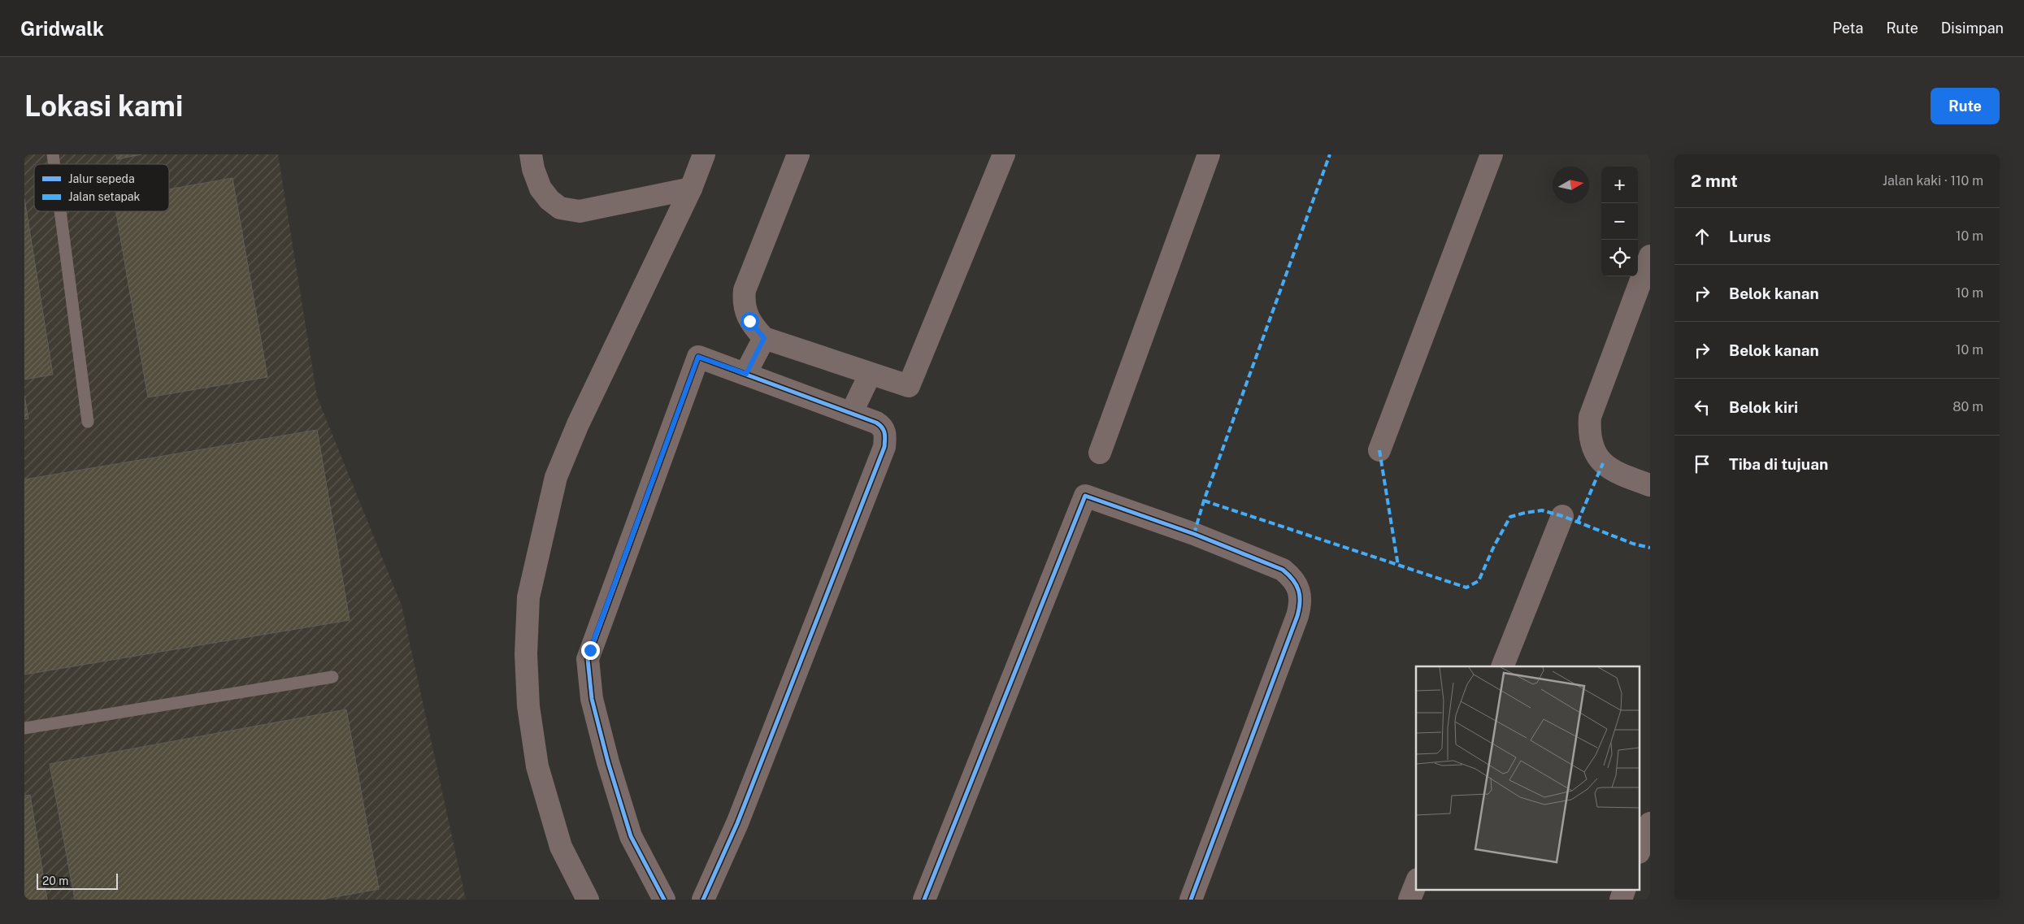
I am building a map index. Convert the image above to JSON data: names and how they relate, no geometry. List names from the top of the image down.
{
  "legend": ["Jalur sepeda", "Jalan setapak"],
  "scale_bar": "20 m",
  "north": "right",
  "page": {
    "header": "Gridwalk",
    "nav": ["Peta", "Rute", "Disimpan"],
    "buttons": "Rute",
    "title": "Lokasi kami",
    "heading": ["2 mnt", "Jalan kaki · 110 m"],
    "map_buttons": ["+", "−"],
    "list": [
      ["Lurus", "10 m"],
      ["Belok kanan", "10 m"],
      ["Belok kanan", "10 m"],
      ["Belok kiri", "80 m"],
      "Tiba di tujuan"
    ],
    "scale": "20 m"
  }
}
